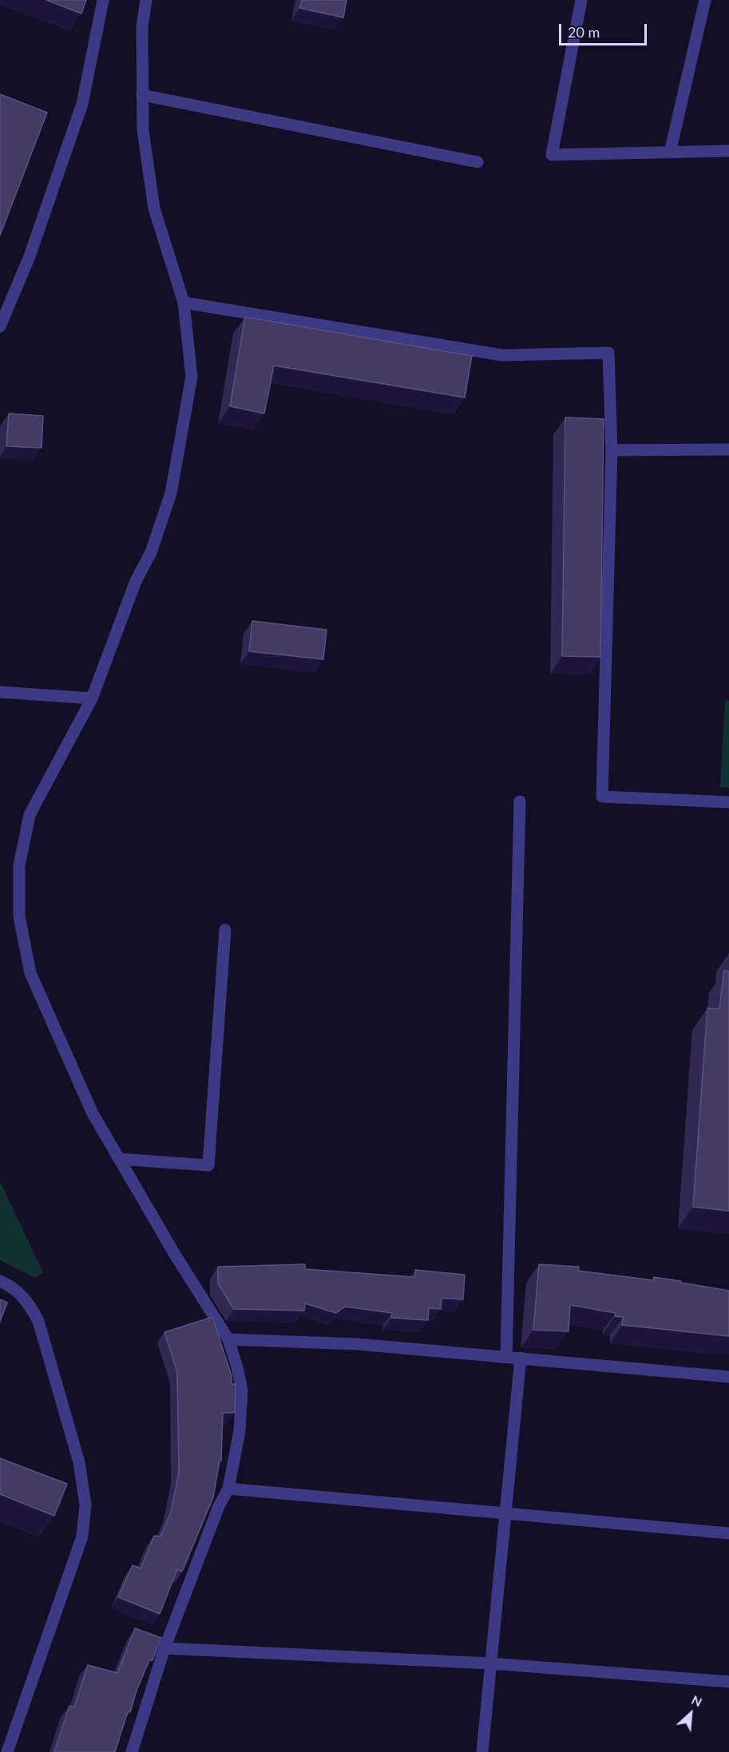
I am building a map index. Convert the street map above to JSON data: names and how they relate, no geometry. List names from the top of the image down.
{
  "scale_bar": "20 m",
  "north": "top right"
}
